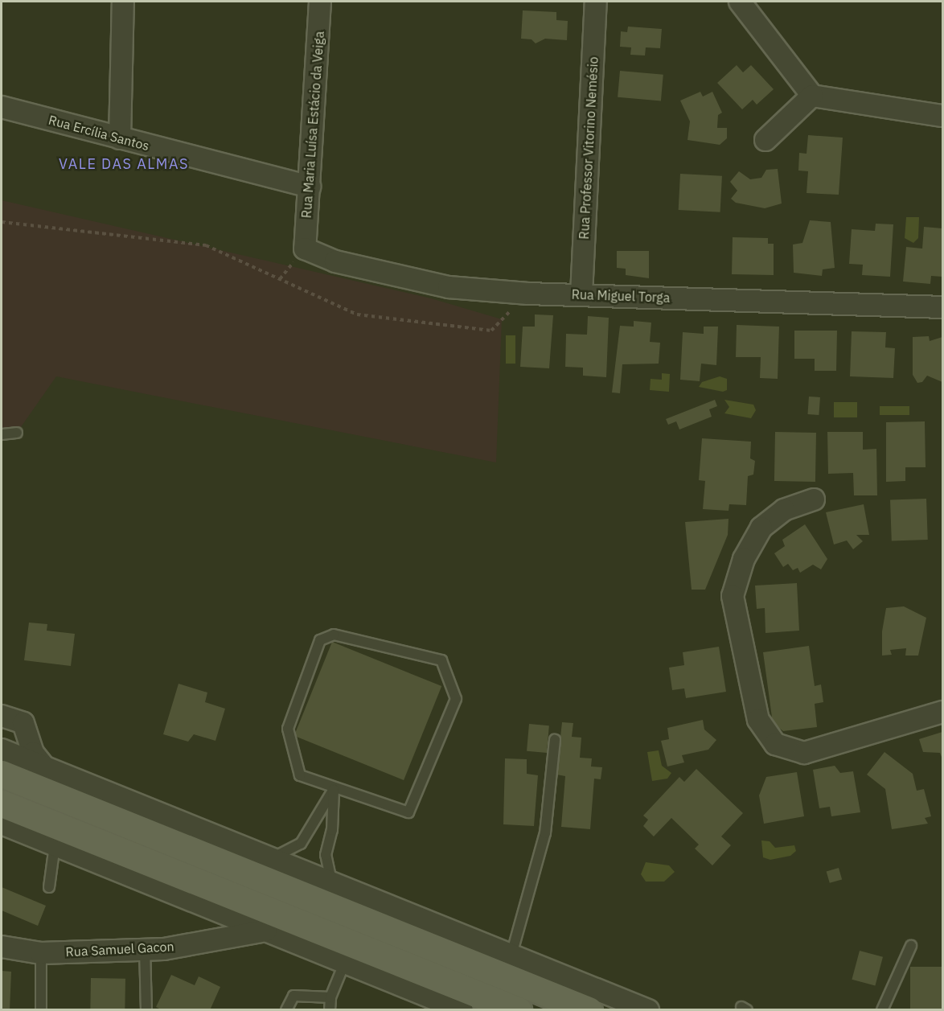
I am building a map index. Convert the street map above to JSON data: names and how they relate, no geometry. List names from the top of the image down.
{
  "streets": {
    "street": [
      "Rua Maria Luísa Estácio da Veiga",
      "Rua Ercília Santos",
      "Rua Professor Vitorino Nemésio",
      "Rua Miguel Torga",
      "Rua Samuel Gacon"
    ]
  },
  "crossings": [
    ["Rua Maria Luísa Estácio da Veiga", "Rua Ercília Santos"],
    ["Rua Maria Luísa Estácio da Veiga", "Rua Miguel Torga"],
    ["Rua Professor Vitorino Nemésio", "Rua Miguel Torga"]
  ],
  "districts": ["VALE DAS ALMAS"]
}
